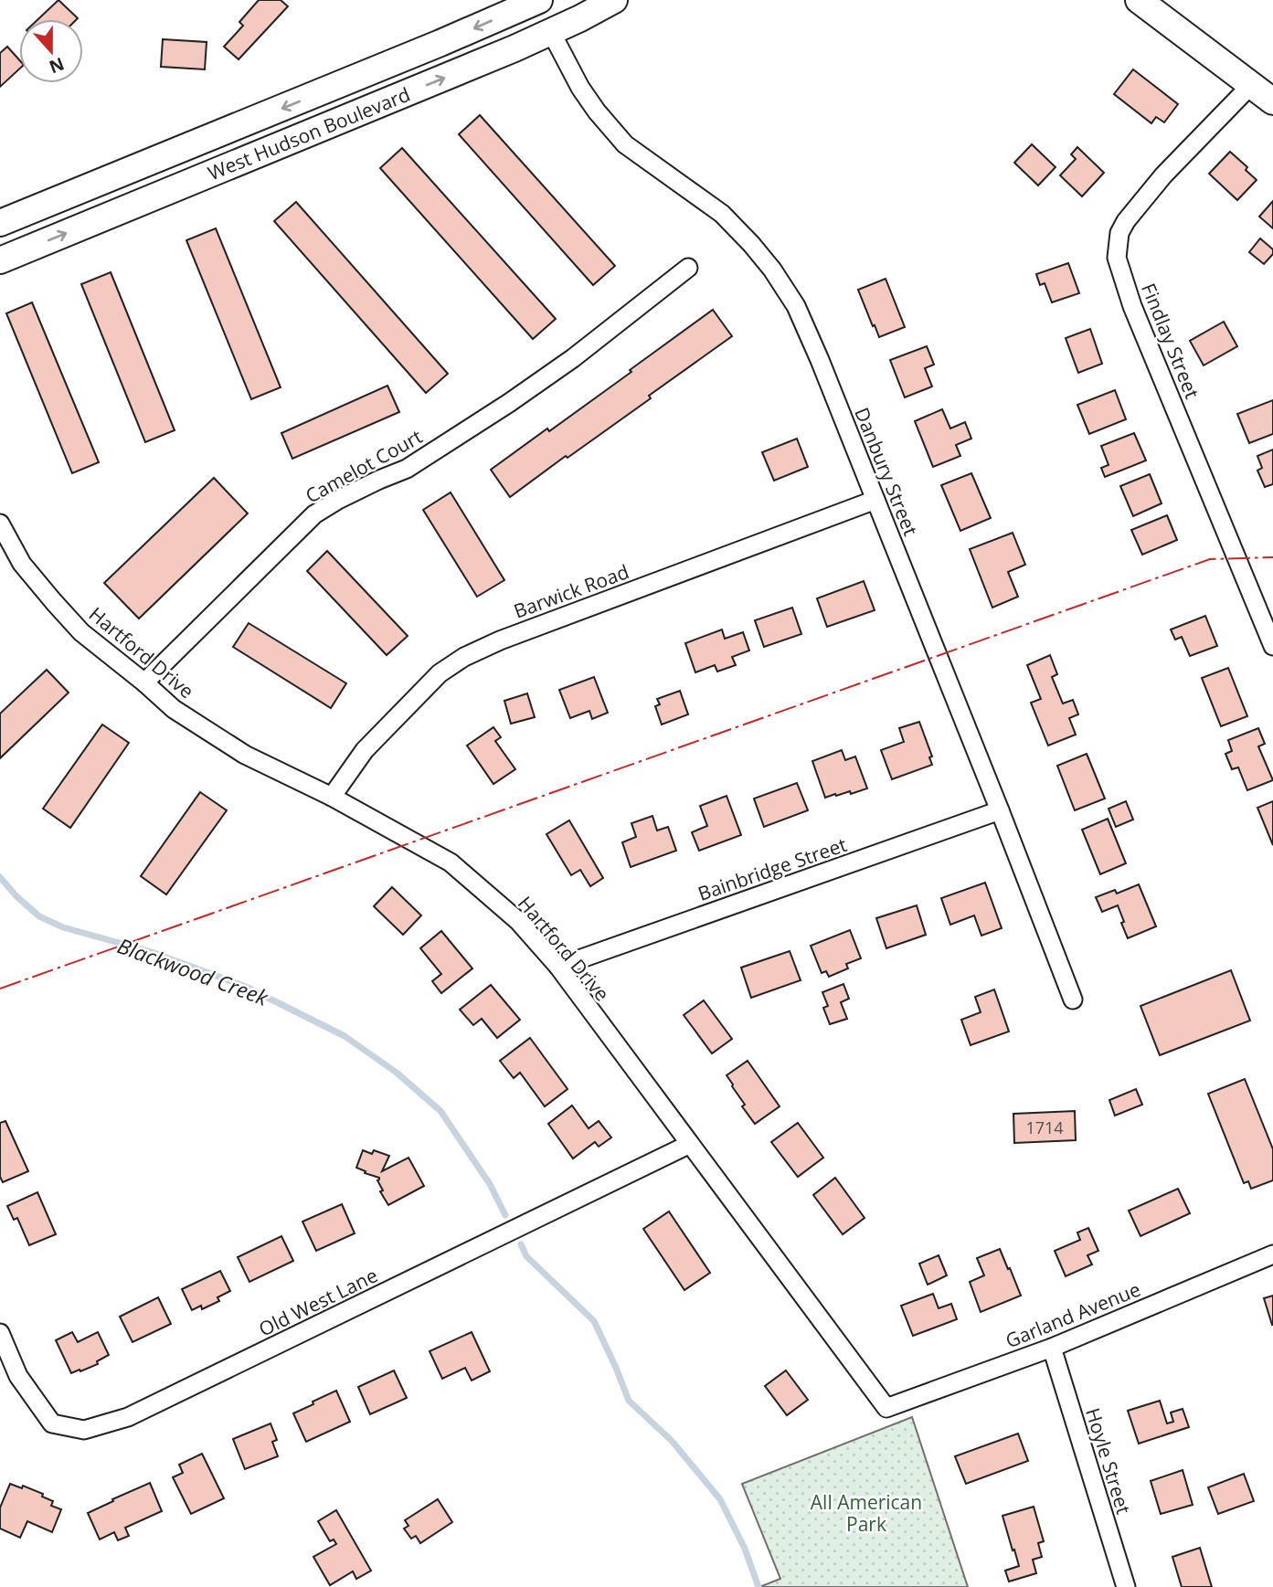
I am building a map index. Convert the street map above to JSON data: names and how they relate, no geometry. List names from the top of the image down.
{
  "streets": {
    "main road": ["West Hudson Boulevard"],
    "street": [
      "Findlay Street",
      "Camelot Court",
      "Danbury Street",
      "Barwick Road",
      "Hartford Drive",
      "Bainbridge Street",
      "Old West Lane",
      "Garland Avenue",
      "Hoyle Street"
    ]
  },
  "crossings": [
    ["West Hudson Boulevard", "Danbury Street"],
    ["Camelot Court", "Hartford Drive"],
    ["Danbury Street", "Barwick Road"],
    ["Danbury Street", "Bainbridge Street"],
    ["Barwick Road", "Hartford Drive"],
    ["Hartford Drive", "Bainbridge Street"],
    ["Hartford Drive", "Old West Lane"],
    ["Hartford Drive", "Garland Avenue"],
    ["Garland Avenue", "Hoyle Street"]
  ],
  "water": ["Blackwood Creek"],
  "parks": ["All American Park"],
  "house_numbers": ["1714"],
  "north": "bottom"
}
